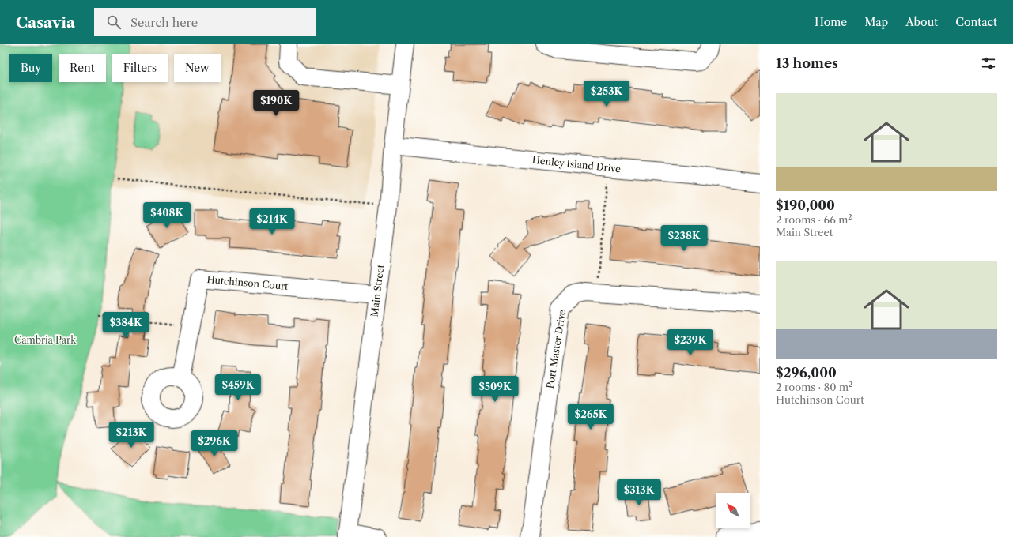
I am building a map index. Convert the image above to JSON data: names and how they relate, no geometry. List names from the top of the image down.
{
  "streets": {
    "street": [
      "Henley Island Drive",
      "Hutchinson Court",
      "Main Street",
      "Port Master Drive"
    ]
  },
  "crossings": [
    ["Henley Island Drive", "Main Street"],
    ["Hutchinson Court", "Main Street"]
  ],
  "parks": ["Cambria Park"],
  "north": "top left",
  "page": {
    "header": "Casavia",
    "search": "Search here",
    "nav": [
      "Home",
      "Map",
      "About",
      "Contact"
    ],
    "heading": "13 homes",
    "chip": [
      "Buy",
      "Rent",
      "Filters",
      "New"
    ],
    "price": [
      "$253K",
      "$190K",
      "$408K",
      "$214K",
      "$238K",
      "$384K",
      "$239K",
      "$459K",
      "$509K",
      "$265K",
      "$213K",
      "$296K",
      "$313K"
    ],
    "list": [
      {
        "name": "$190,000",
        "note": "2 rooms · 66 m² · Main Street"
      },
      {
        "name": "$296,000",
        "note": "2 rooms · 80 m² · Hutchinson Court"
      }
    ]
  }
}
